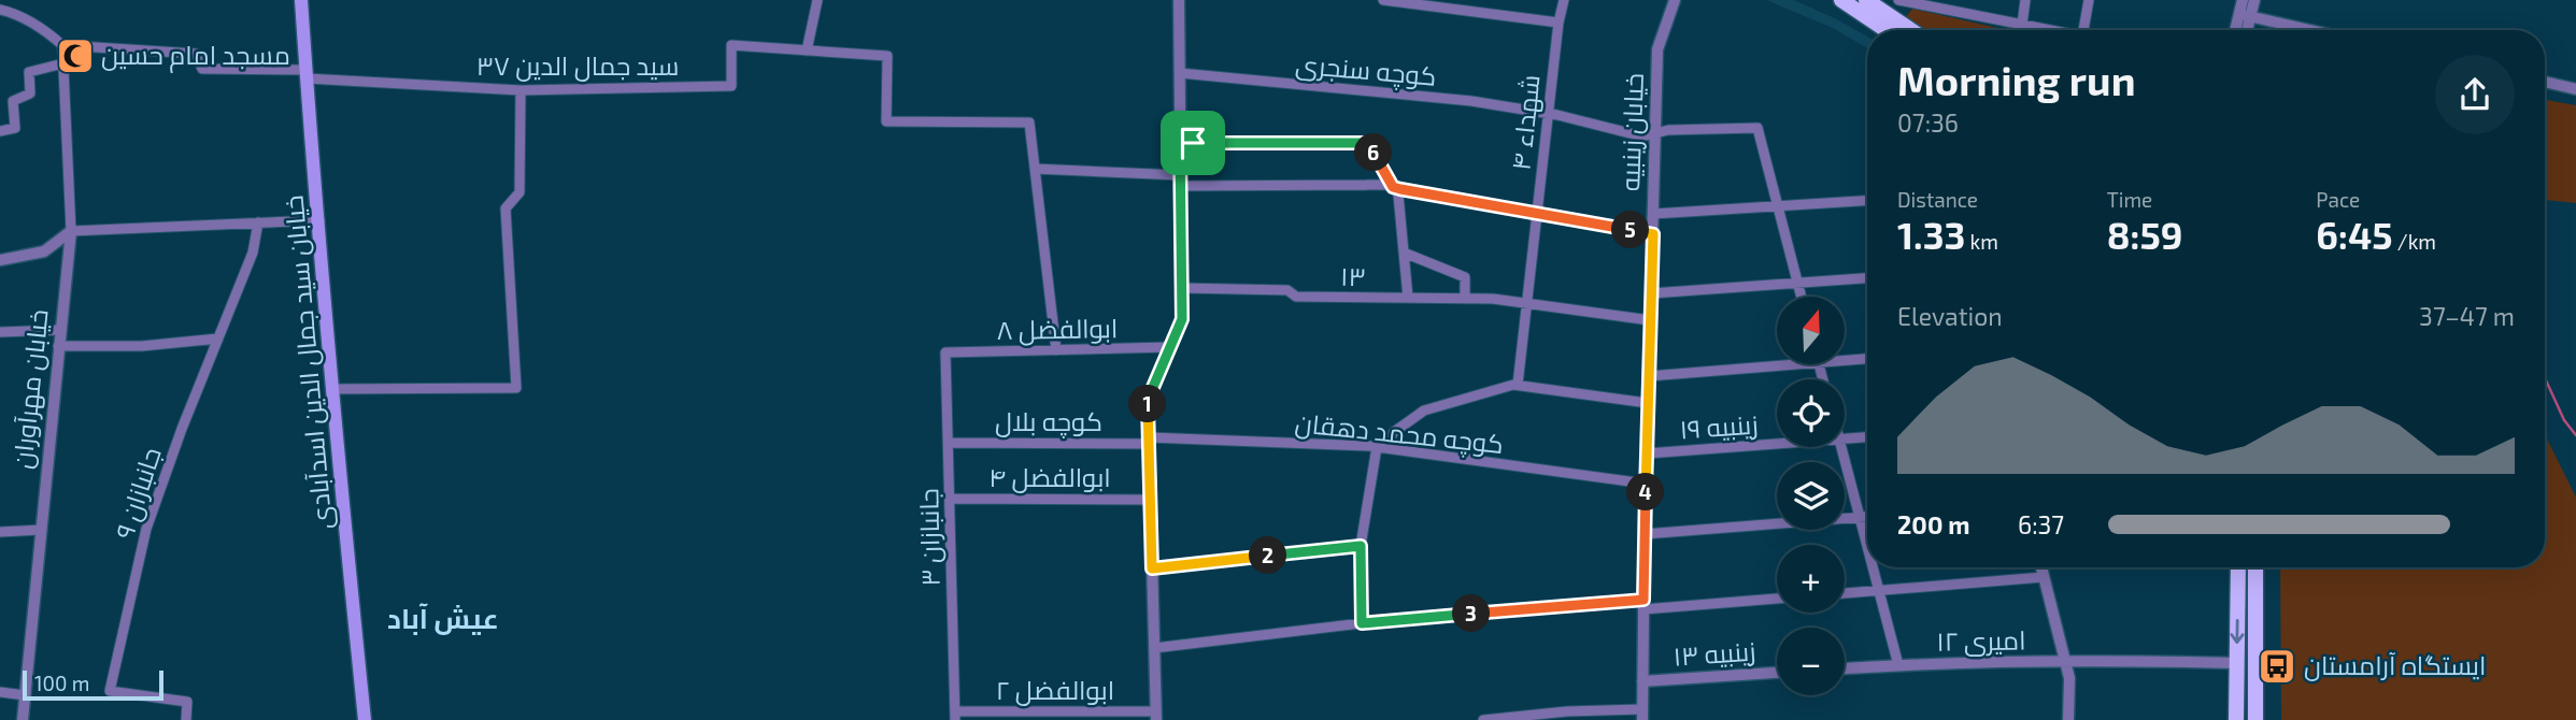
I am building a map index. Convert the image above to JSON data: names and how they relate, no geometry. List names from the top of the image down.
{
  "streets": {
    "main road": ["خیابان سید جمال الدین اسدآبادی"],
    "street": [
      "سید جمال الدین ۳۷",
      "کوچه سنجری",
      "شهداء ۴",
      "خیابان زینبیه",
      "۱۳",
      "ابوالفضل ۸",
      "خیابان مهرآوران",
      "کوچه بلال",
      "زینبیه ۱۹",
      "کوچه محمد دهقان",
      "ابوالفضل ۴",
      "جانبازان ۹",
      "جانبازان ۳",
      "امیری ۱۲",
      "زینبیه ۱۳",
      "ابوالفضل ۲"
    ]
  },
  "crossings": [
    ["سید جمال الدین ۳۷", "خیابان سید جمال الدین اسدآبادی"],
    ["کوچه سنجری", "شهداء ۴"],
    ["کوچه سنجری", "خیابان زینبیه"],
    ["شهداء ۴", "۱۳"],
    ["خیابان زینبیه", "۱۳"],
    ["خیابان زینبیه", "زینبیه ۱۹"],
    ["خیابان زینبیه", "کوچه محمد دهقان"],
    ["خیابان زینبیه", "زینبیه ۱۳"],
    ["ابوالفضل ۸", "جانبازان ۳"],
    ["کوچه بلال", "کوچه محمد دهقان"],
    ["کوچه بلال", "جانبازان ۳"],
    ["ابوالفضل ۴", "جانبازان ۳"],
    ["جانبازان ۳", "ابوالفضل ۲"]
  ],
  "districts": ["عیش آباد"],
  "places": {
    "mosque": ["مسجد امام حسین"],
    "bus stop": ["ایستگاه آرامستان"]
  },
  "scale_bar": "100 m",
  "north": "top",
  "page": {
    "heading": ["Morning run", "07:36"],
    "pins": [
      "6",
      "5",
      "1",
      "4",
      "2",
      "3"
    ],
    "stats": [
      ["Distance", "1.33 km"],
      ["Time", "8:59"],
      ["Pace", "6:45 /km"]
    ],
    "chart": ["Elevation", "37–47 m"],
    "map_buttons": ["+", "−"],
    "list": [
      {
        "name": "200 m",
        "note": "6:37"
      }
    ],
    "scale": "100 m"
  }
}
